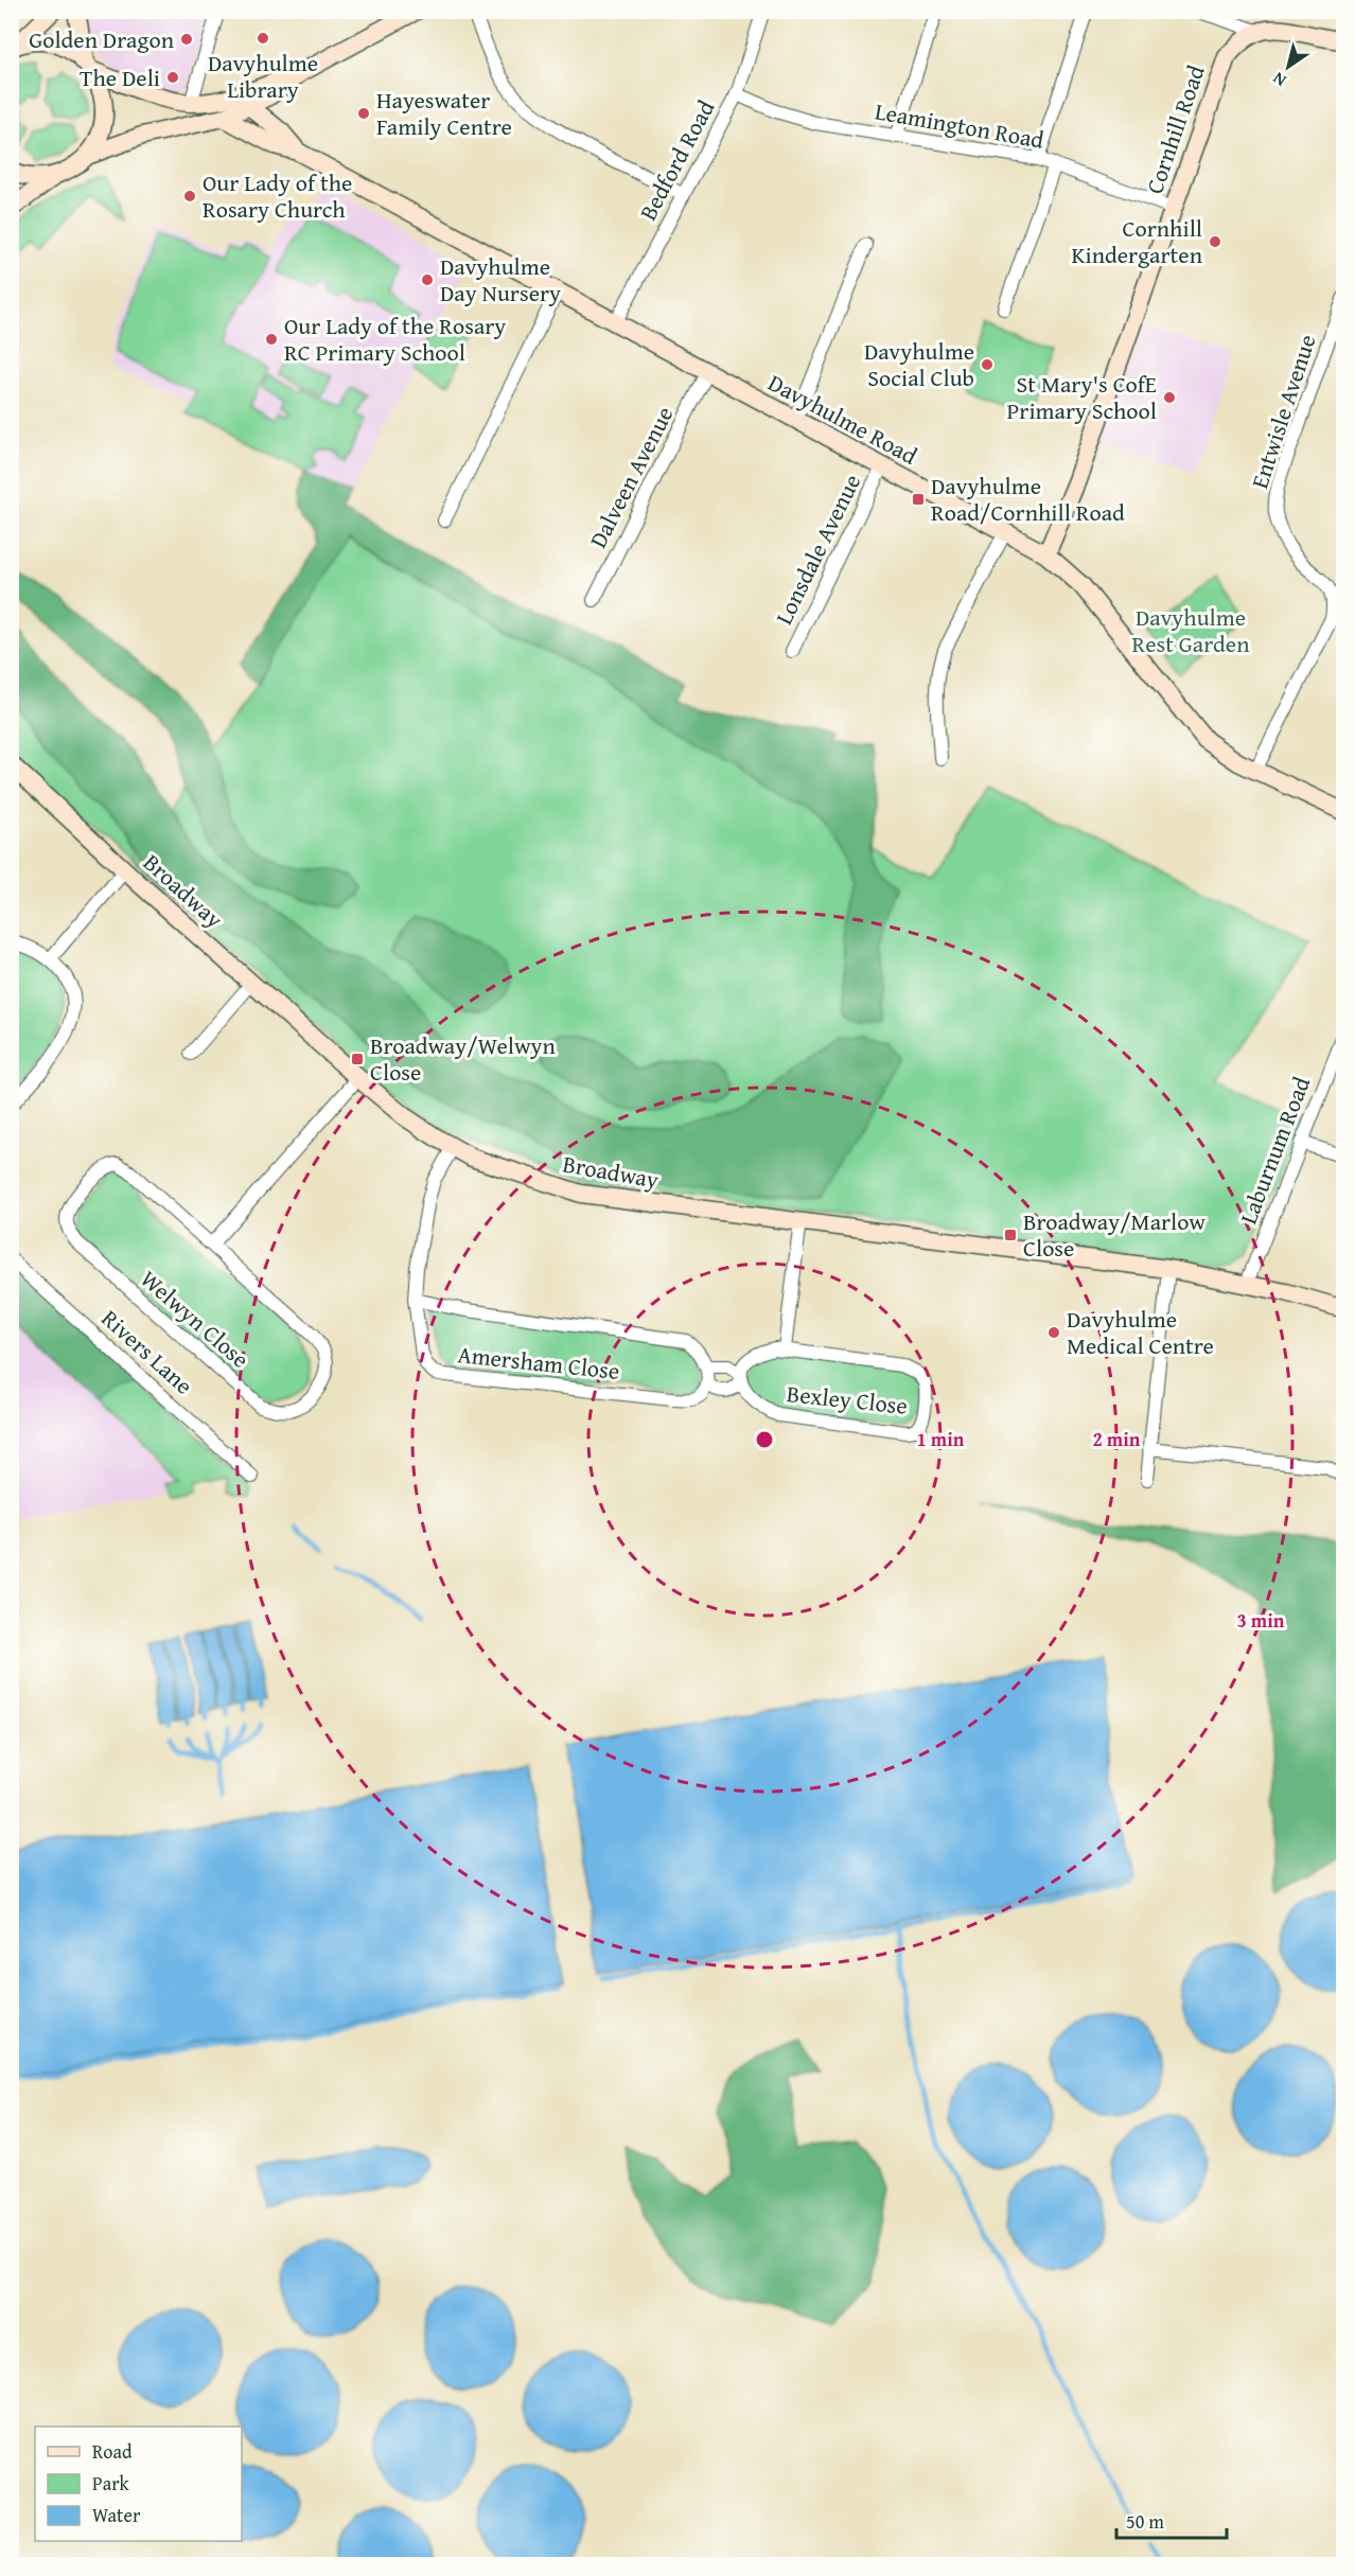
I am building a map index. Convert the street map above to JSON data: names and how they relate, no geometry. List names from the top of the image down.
{
  "streets": {
    "street": [
      "Leamington Road",
      "Cornhill Road",
      "Bedford Road",
      "Entwisle Avenue",
      "Davyhulme Road",
      "Dalveen Avenue",
      "Lonsdale Avenue",
      "Broadway",
      "Laburnum Road",
      "Welwyn Close",
      "Rivers Lane",
      "Amersham Close",
      "Bexley Close"
    ]
  },
  "crossings": [
    ["Leamington Road", "Cornhill Road"],
    ["Leamington Road", "Bedford Road"],
    ["Cornhill Road", "Davyhulme Road"],
    ["Bedford Road", "Davyhulme Road"],
    ["Entwisle Avenue", "Davyhulme Road"],
    ["Davyhulme Road", "Dalveen Avenue"],
    ["Davyhulme Road", "Lonsdale Avenue"],
    ["Broadway", "Laburnum Road"],
    ["Broadway", "Amersham Close"],
    ["Broadway", "Bexley Close"],
    ["Amersham Close", "Bexley Close"]
  ],
  "parks": ["Davyhulme Rest Garden"],
  "places": {
    "other": [
      "Davyhulme Library",
      "Golden Dragon",
      "The Deli",
      "Hayeswater Family Centre",
      "Our Lady of the Rosary Church",
      "Cornhill Kindergarten",
      "Davyhulme Day Nursery",
      "Our Lady of the Rosary RC Primary School",
      "Davyhulme Social Club",
      "St Mary's CofE Primary School",
      "Davyhulme Medical Centre"
    ],
    "transit": ["Davyhulme Road/Cornhill Road", "Broadway/Welwyn Close", "Broadway/Marlow Close"]
  },
  "legend": ["Road", "Park", "Water"],
  "scale_bar": "50 m",
  "north": "bottom left",
  "rings": ["1 min", "2 min", "3 min"]
}
